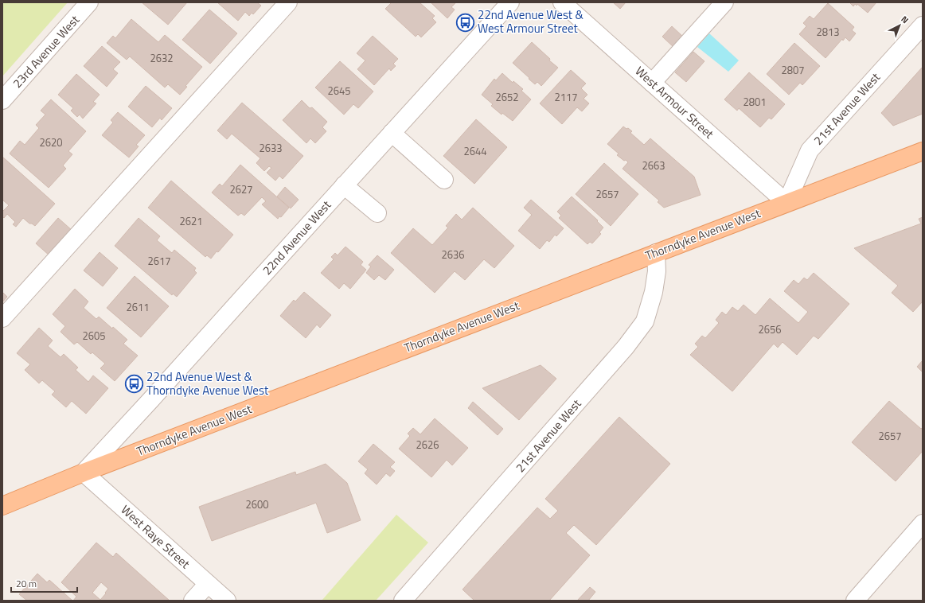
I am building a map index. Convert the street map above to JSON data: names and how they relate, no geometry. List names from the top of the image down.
{
  "streets": {
    "main road": ["Thorndyke Avenue West"],
    "street": [
      "23rd Avenue West",
      "West Armour Street",
      "21st Avenue West",
      "22nd Avenue West",
      "West Raye Street"
    ]
  },
  "crossings": [
    ["West Armour Street", "21st Avenue West"],
    ["West Armour Street", "Thorndyke Avenue West"],
    ["21st Avenue West", "Thorndyke Avenue West"],
    ["Thorndyke Avenue West", "22nd Avenue West"],
    ["Thorndyke Avenue West", "West Raye Street"],
    ["22nd Avenue West", "West Raye Street"]
  ],
  "places": {
    "bus stop": ["22nd Avenue West & West Armour Street", "22nd Avenue West & Thorndyke Avenue West"]
  },
  "house_numbers": [
    "2813",
    "2632",
    "2807",
    "2645",
    "2652",
    "2117",
    "2801",
    "2620",
    "2633",
    "2644",
    "2663",
    "2627",
    "2657",
    "2621",
    "2636",
    "2617",
    "2611",
    "2656",
    "2605",
    "2657",
    "2626",
    "2600"
  ],
  "scale_bar": "20 m",
  "north": "top right"
}
